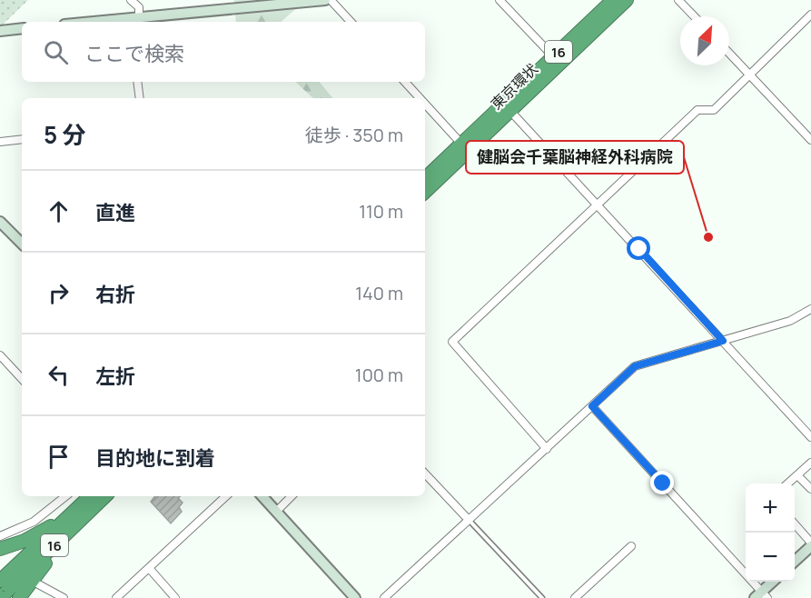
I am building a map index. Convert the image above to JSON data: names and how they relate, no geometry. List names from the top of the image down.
{
  "streets": {
    "highway": ["16", "東京環状"]
  },
  "places": ["健脳会千葉脳神経外科病院"],
  "north": "top right",
  "page": {
    "search": "ここで検索",
    "heading": ["5 分", "徒歩 · 350 m"],
    "list": [
      ["直進", "110 m"],
      ["右折", "140 m"],
      ["左折", "100 m"],
      "目的地に到着"
    ],
    "map_buttons": ["+", "−"]
  }
}
